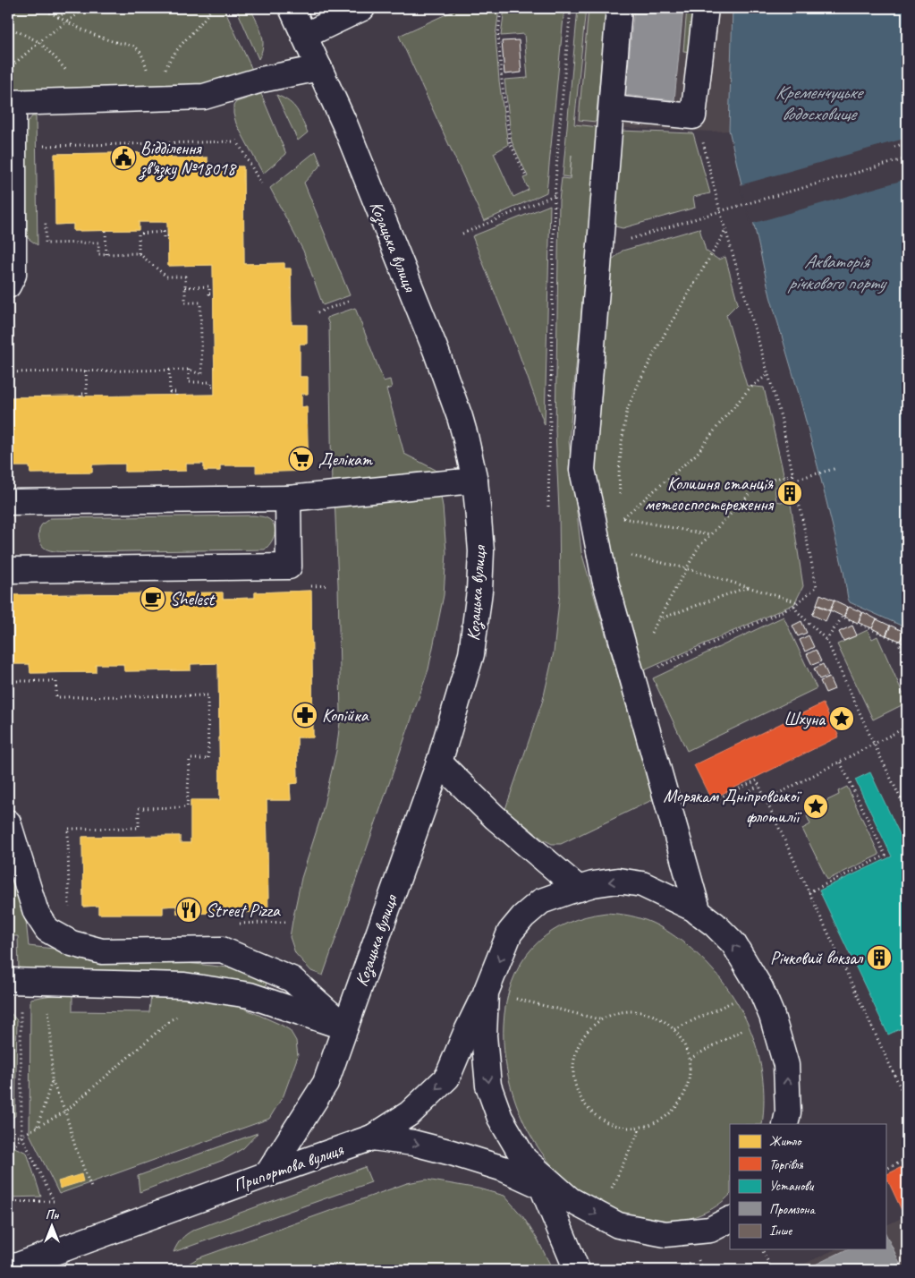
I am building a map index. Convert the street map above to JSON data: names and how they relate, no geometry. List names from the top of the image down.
{
  "streets": {
    "street": ["Козацька вулиця", "Припортова вулиця"]
  },
  "crossings": [
    ["Козацька вулиця", "Припортова вулиця"]
  ],
  "water": ["Кременчуцьке водосховище", "Акваторія річкового порту"],
  "places": {
    "public building": ["Відділення зв'язку №18018"],
    "supermarket": ["Делікат"],
    "building": ["Колишня станція метеоспостереження", "Річковий вокзал"],
    "cafe": ["Shelest"],
    "pharmacy": ["Копійка"],
    "place": ["Шхуна", "Морякам Дніпровської флотилії"],
    "restaurant": ["Street Pizza"]
  },
  "legend": [
    "Житло",
    "Торгівля",
    "Установи",
    "Промзона",
    "Інше"
  ],
  "north": "top"
}
